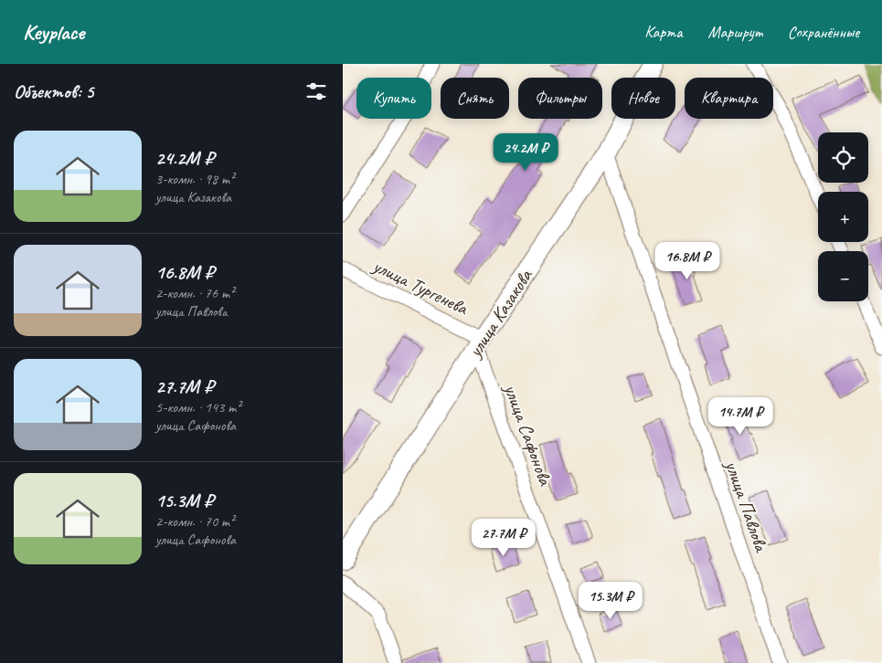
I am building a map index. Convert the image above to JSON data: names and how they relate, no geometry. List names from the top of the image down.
{
  "streets": {
    "main road": ["улица Казакова"],
    "street": ["улица Тургенева", "улица Сафонова", "улица Павлова"]
  },
  "crossings": [
    ["улица Тургенева", "улица Казакова"],
    ["улица Тургенева", "улица Сафонова"],
    ["улица Казакова", "улица Сафонова"],
    ["улица Казакова", "улица Павлова"]
  ],
  "page": {
    "header": "Keyplace",
    "nav": ["Карта", "Маршрут", "Сохранённые"],
    "heading": "Объектов: 5",
    "chip": [
      "Купить",
      "Снять",
      "Фильтры",
      "Новое",
      "Квартира"
    ],
    "list": [
      {
        "name": "24.2M ₽",
        "note": "3-комн. · 98 m² · улица Казакова"
      },
      {
        "name": "16.8M ₽",
        "note": "2-комн. · 76 m² · улица Павлова"
      },
      {
        "name": "27.7M ₽",
        "note": "5-комн. · 143 m² · улица Сафонова"
      },
      {
        "name": "15.3M ₽",
        "note": "2-комн. · 70 m² · улица Сафонова"
      }
    ],
    "map_buttons": ["+", "−"],
    "price": [
      "24.2M ₽",
      "16.8M ₽",
      "14.7M ₽",
      "27.7M ₽",
      "15.3M ₽"
    ]
  }
}
